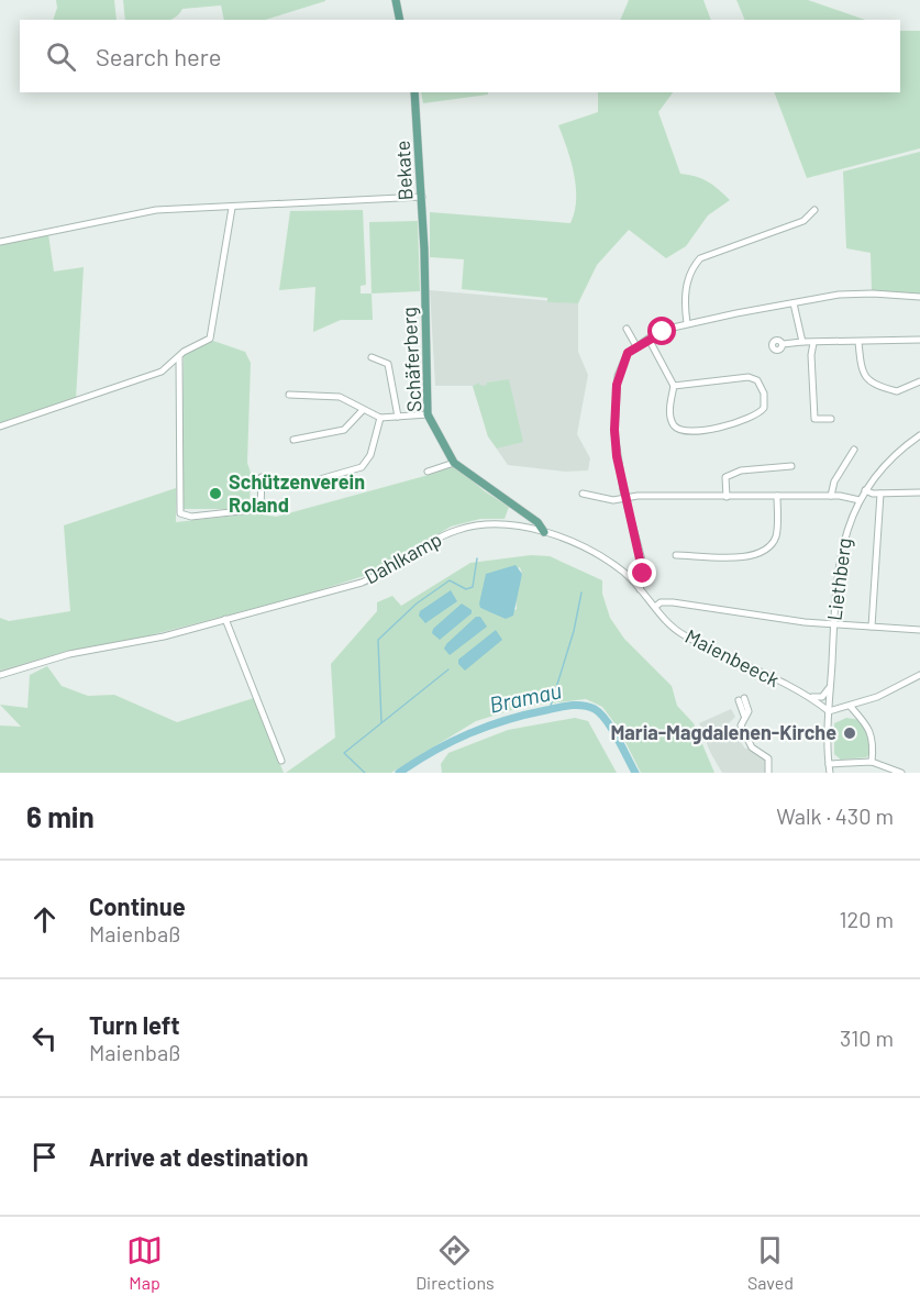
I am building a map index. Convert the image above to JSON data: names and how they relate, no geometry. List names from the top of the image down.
{
  "streets": {
    "main road": ["Bekate", "Schäferberg"],
    "street": ["Dahlkamp", "Liethberg", "Maienbeeck"]
  },
  "crossings": [
    ["Bekate", "Schäferberg"],
    ["Schäferberg", "Dahlkamp"],
    ["Schäferberg", "Maienbeeck"],
    ["Dahlkamp", "Maienbeeck"],
    ["Liethberg", "Maienbeeck"]
  ],
  "water": ["Bramau"],
  "places": ["Schützenverein Roland", "Maria-Magdalenen-Kirche"],
  "page": {
    "search": "Search here",
    "heading": ["6 min", "Walk · 430 m"],
    "list": [
      ["Continue", "Maienbaß", "120 m"],
      ["Turn left", "Maienbaß", "310 m"],
      "Arrive at destination"
    ],
    "nav": ["Map", "Directions", "Saved"]
  }
}
